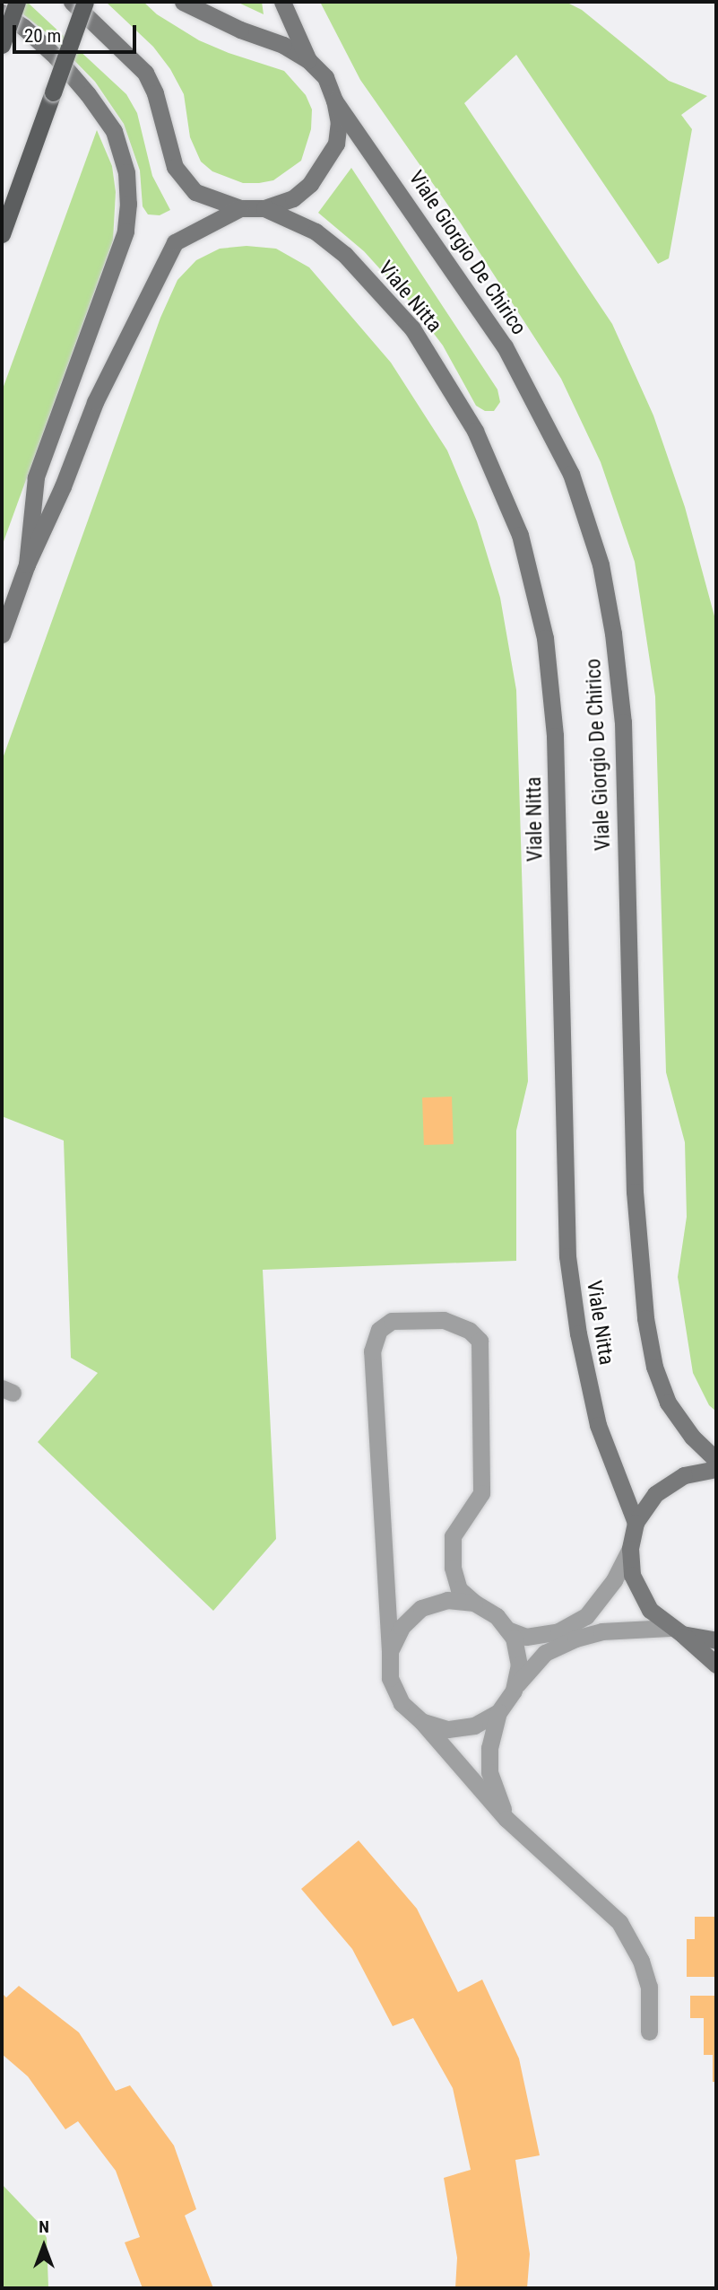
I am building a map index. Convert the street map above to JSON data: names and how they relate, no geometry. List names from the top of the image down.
{
  "streets": {
    "main road": ["Viale Giorgio De Chirico", "Viale Nitta"]
  },
  "scale_bar": "20 m",
  "north": "top"
}
